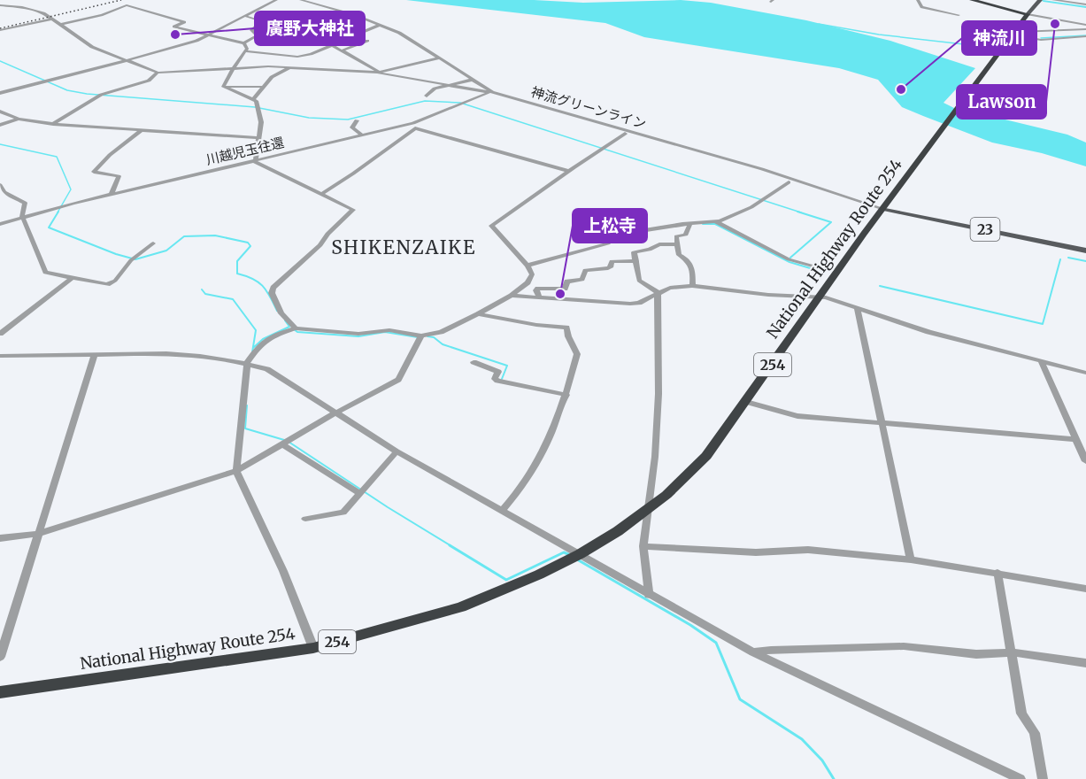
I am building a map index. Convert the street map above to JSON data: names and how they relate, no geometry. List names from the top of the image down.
{
  "streets": {
    "highway": ["National Highway Route 254", "254"],
    "main road": ["23"],
    "street": ["神流グリーンライン", "川越児玉往還"]
  },
  "crossings": [
    ["神流グリーンライン", "川越児玉往還"],
    ["神流グリーンライン", "23"],
    ["神流グリーンライン", "National Highway Route 254"],
    ["23", "National Highway Route 254"]
  ],
  "districts": ["SHIKENZAIKE"],
  "places": [
    "Lawson",
    "廣野大神社",
    "神流川",
    "上松寺"
  ]
}
